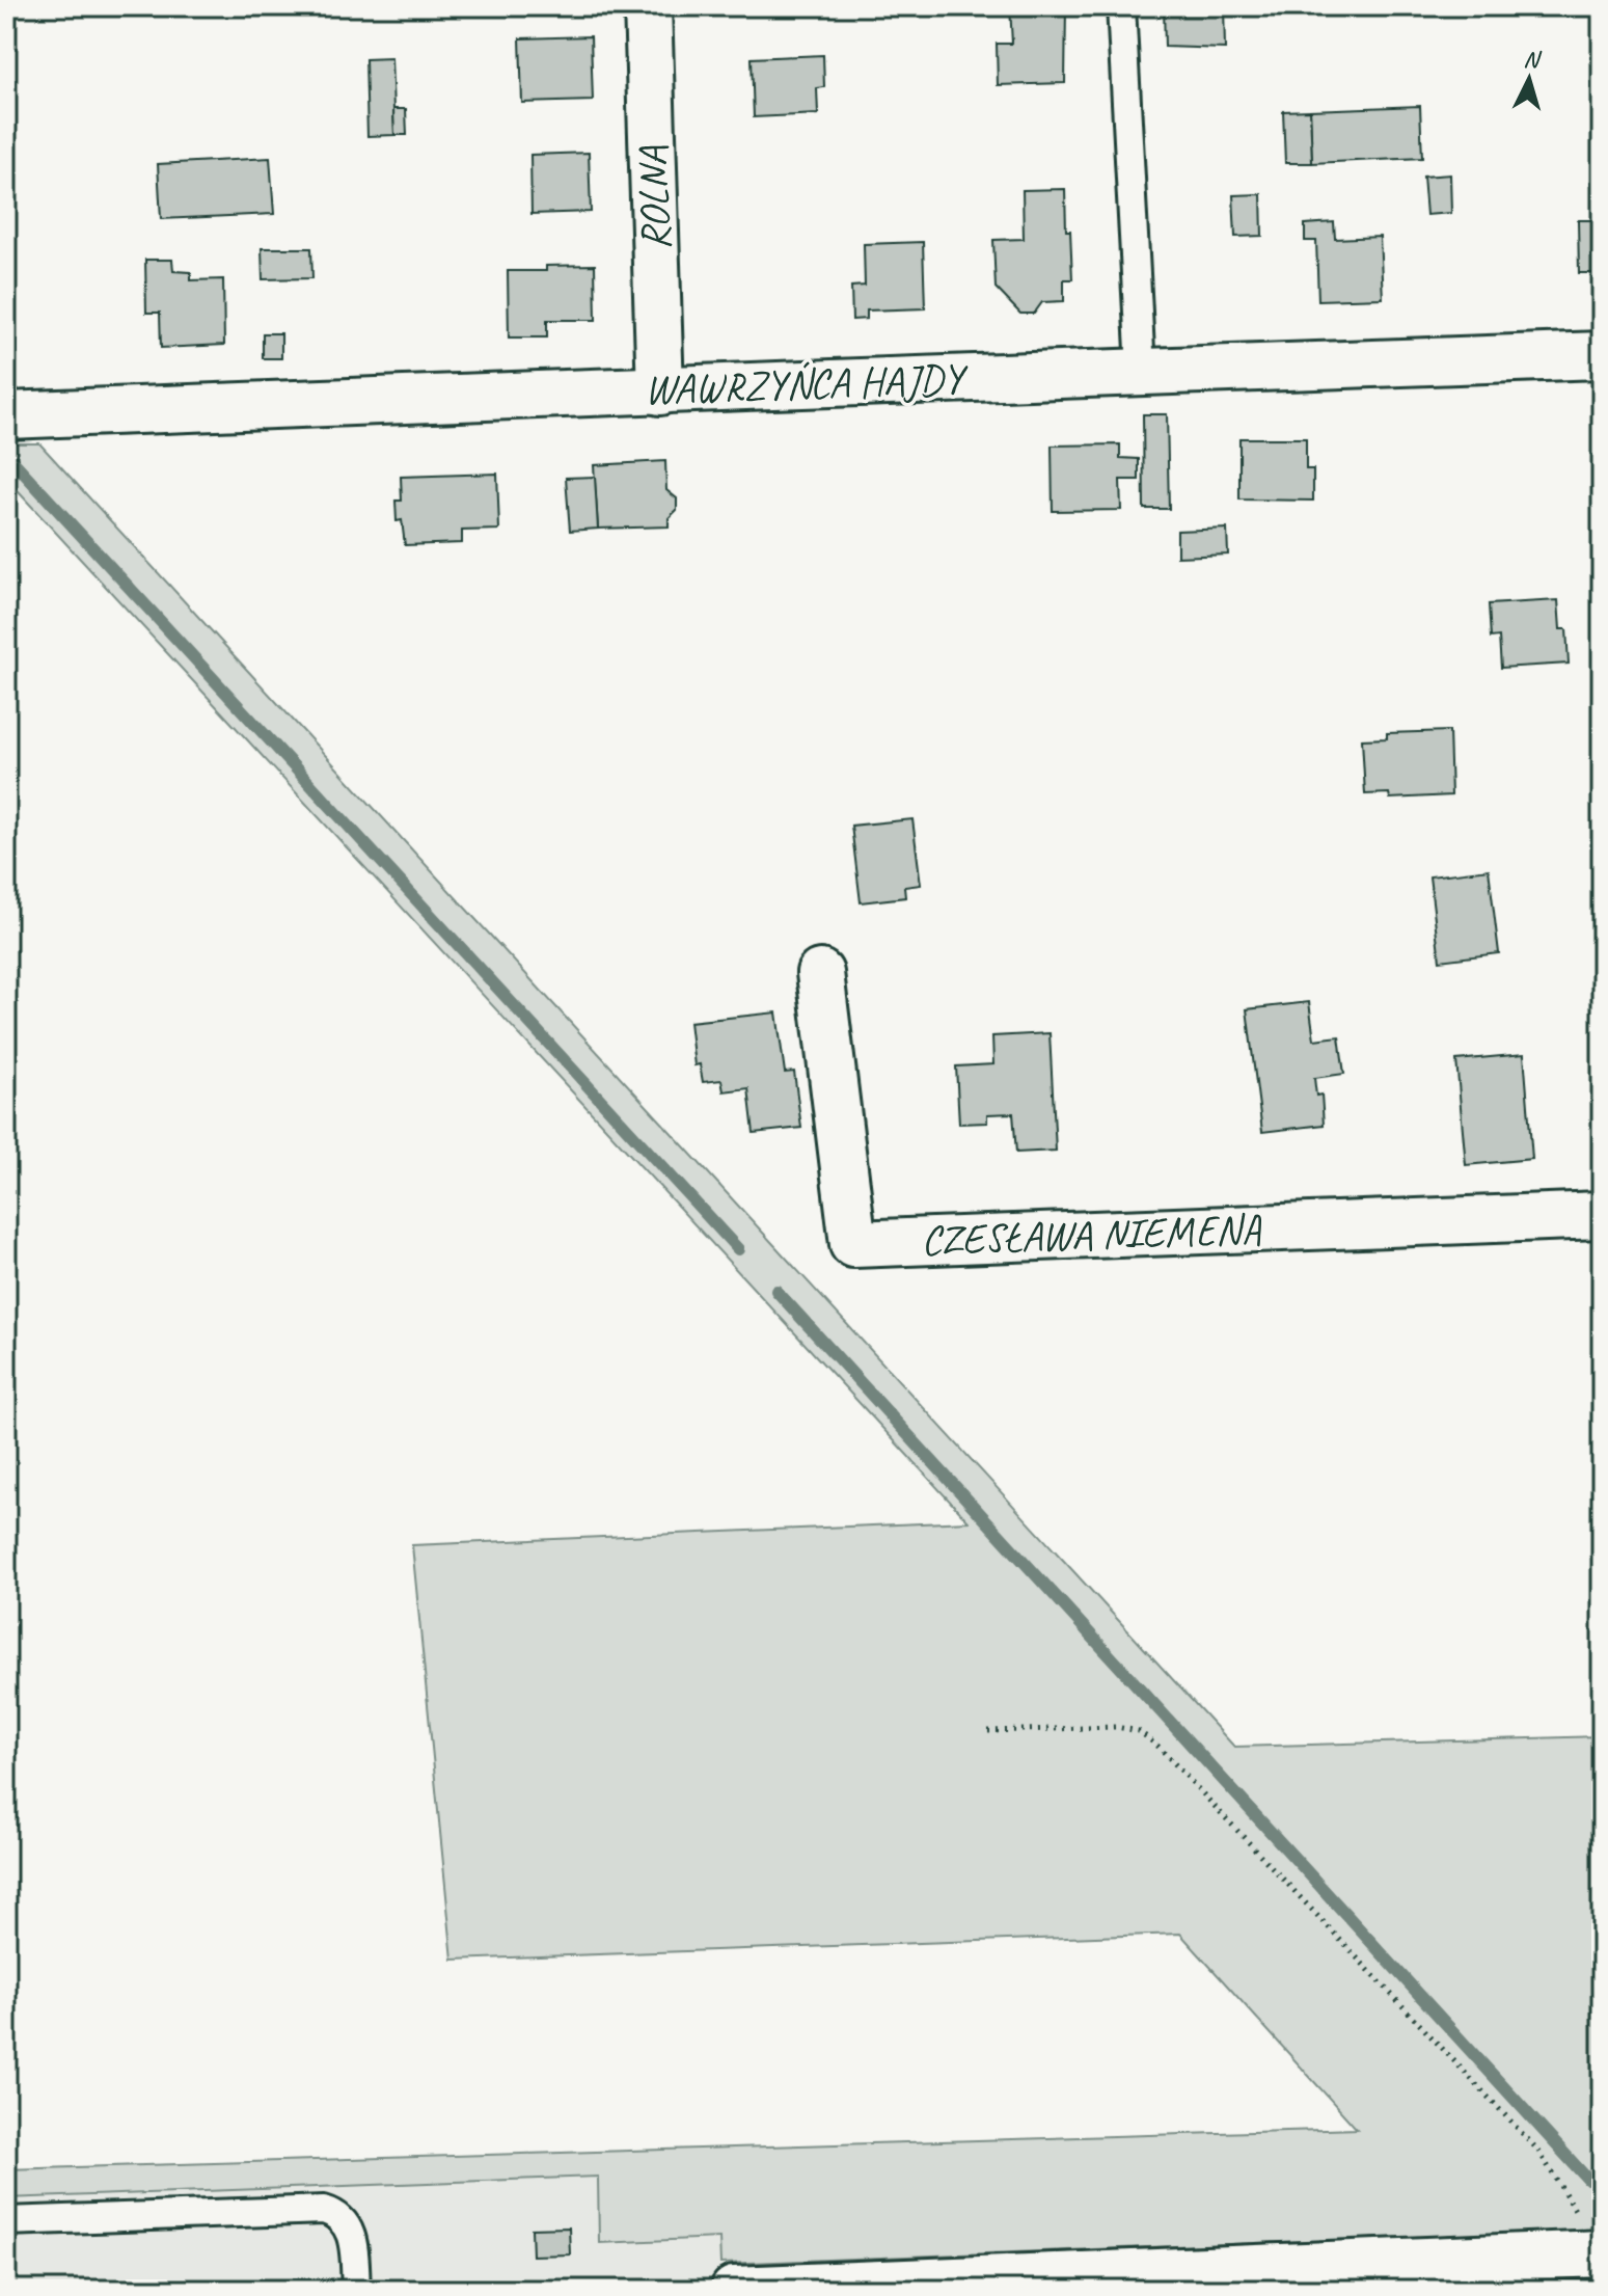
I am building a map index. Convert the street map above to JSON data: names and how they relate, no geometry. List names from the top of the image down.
{
  "streets": {
    "street": ["ROLNA", "WAWRZYŃCA HAJDY", "CZESŁAWA NIEMENA"]
  },
  "crossings": [
    ["ROLNA", "WAWRZYŃCA HAJDY"]
  ],
  "north": "top"
}
